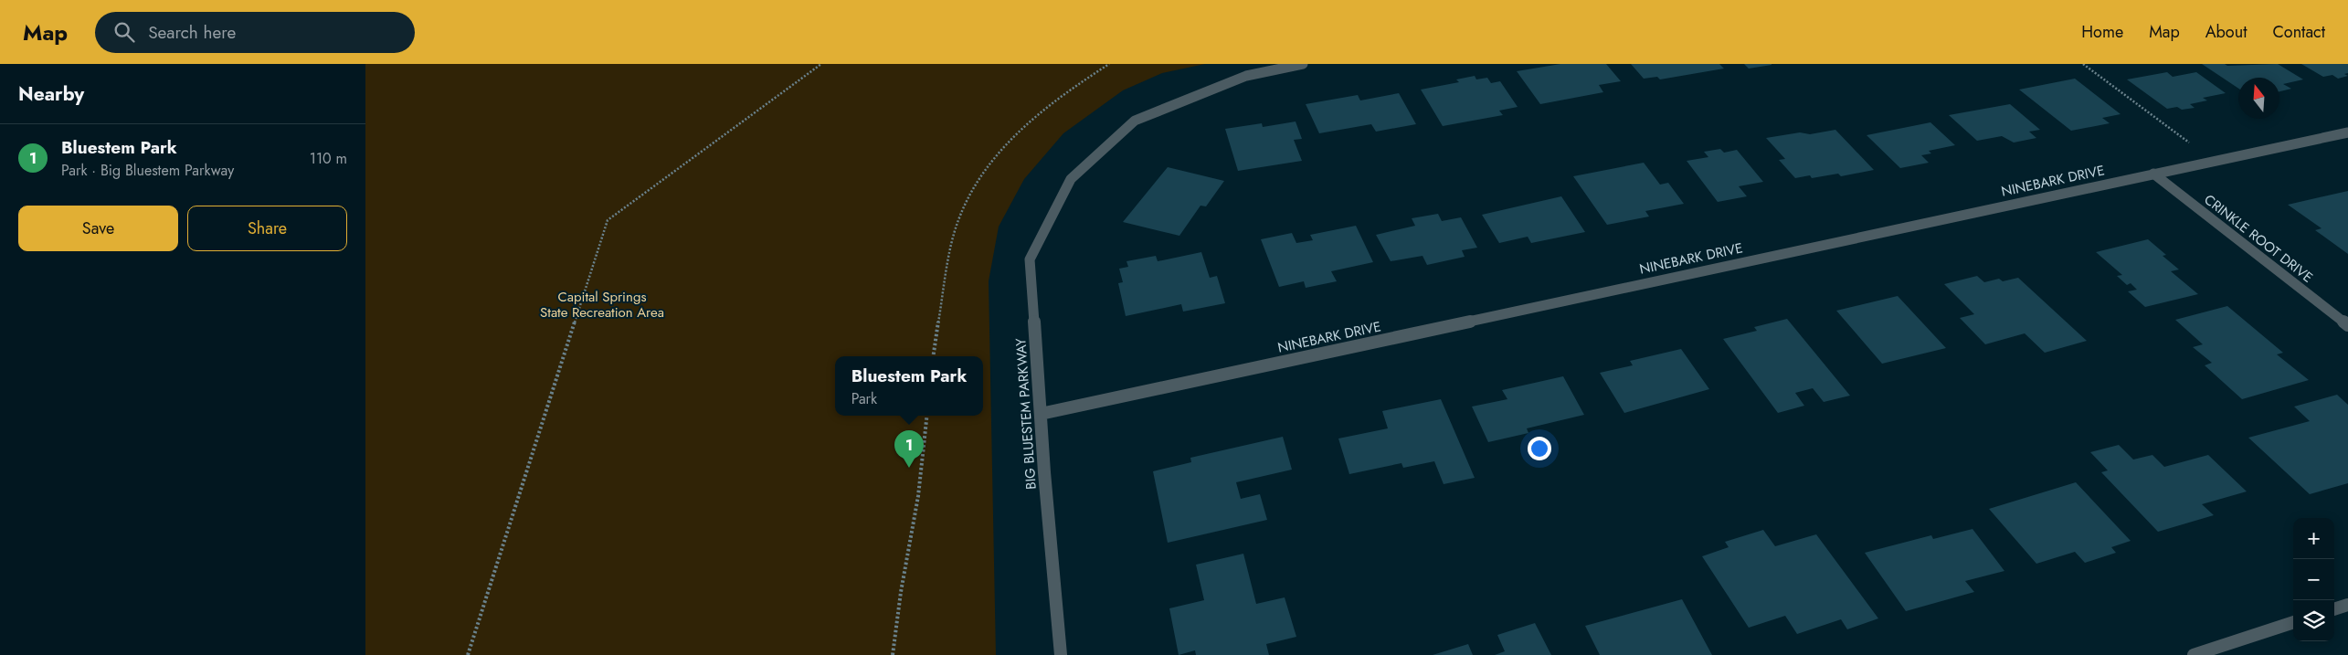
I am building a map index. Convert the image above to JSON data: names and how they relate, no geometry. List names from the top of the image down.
{
  "streets": {
    "street": ["NINEBARK DRIVE", "CRINKLE ROOT DRIVE", "BIG BLUESTEM PARKWAY"]
  },
  "crossings": [
    ["NINEBARK DRIVE", "CRINKLE ROOT DRIVE"],
    ["NINEBARK DRIVE", "BIG BLUESTEM PARKWAY"]
  ],
  "parks": ["Capital Springs State Recreation Area"],
  "north": "top",
  "page": {
    "header": "Map",
    "search": "Search here",
    "nav": [
      "Home",
      "Map",
      "About",
      "Contact"
    ],
    "heading": "Nearby",
    "list": [
      {
        "mark": "1",
        "name": "Bluestem Park",
        "note": "Park · Big Bluestem Parkway",
        "value": "110 m"
      }
    ],
    "buttons": ["Save", "Share"],
    "popup": ["Bluestem Park", "Park"],
    "pins": "1",
    "map_buttons": ["+", "−"]
  }
}
